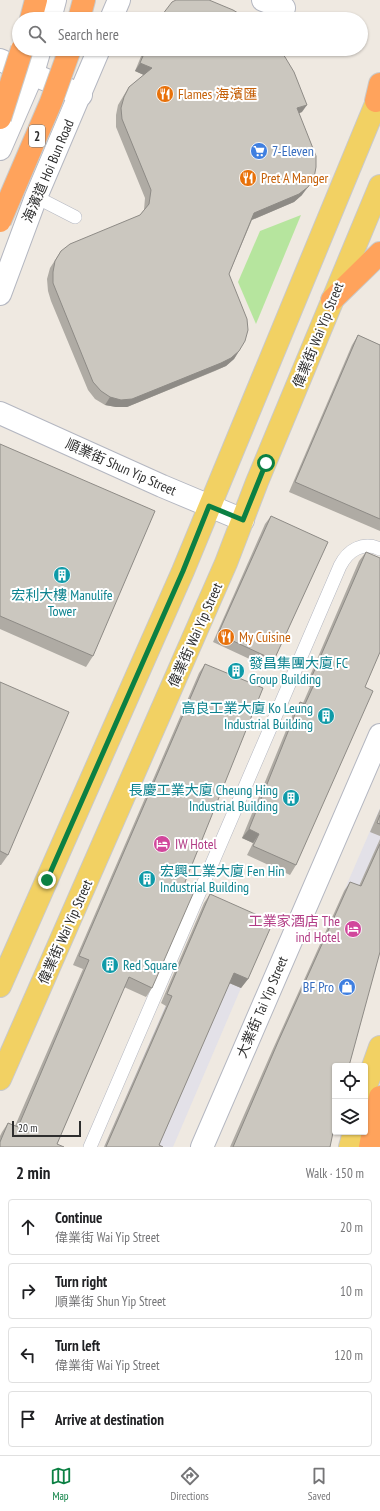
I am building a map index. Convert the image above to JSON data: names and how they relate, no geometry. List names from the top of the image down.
{
  "streets": {
    "highway": ["2"],
    "main road": [
      "海濱道 Hoi Bun Road",
      "偉業街 Wai Yip Street",
      "順業街 Shun Yip Street",
      "大業街 Tai Yip Street"
    ]
  },
  "crossings": [
    ["偉業街 Wai Yip Street", "順業街 Shun Yip Street"]
  ],
  "places": {
    "restaurant": ["Flames 海濱匯", "Pret A Manger", "My Cuisine"],
    "supermarket": ["7-Eleven"],
    "building": [
      "宏利大樓 Manulife Tower",
      "發昌集團大廈 FC Group Building",
      "高良工業大廈 Ko Leung Industrial Building",
      "長慶工業大廈 Cheung Hing Industrial Building",
      "宏興工業大廈 Fen Hin Industrial Building",
      "Red Square"
    ],
    "hotel": ["IW Hotel", "工業家酒店 The ind Hotel"],
    "shop": ["BF Pro"]
  },
  "scale_bar": "20 m",
  "page": {
    "search": "Search here",
    "scale": "20 m",
    "heading": ["2 min", "Walk · 150 m"],
    "list": [
      ["Continue", "偉業街 Wai Yip Street", "20 m"],
      ["Turn right", "順業街 Shun Yip Street", "10 m"],
      ["Turn left", "偉業街 Wai Yip Street", "120 m"],
      "Arrive at destination"
    ],
    "nav": ["Map", "Directions", "Saved"]
  }
}
